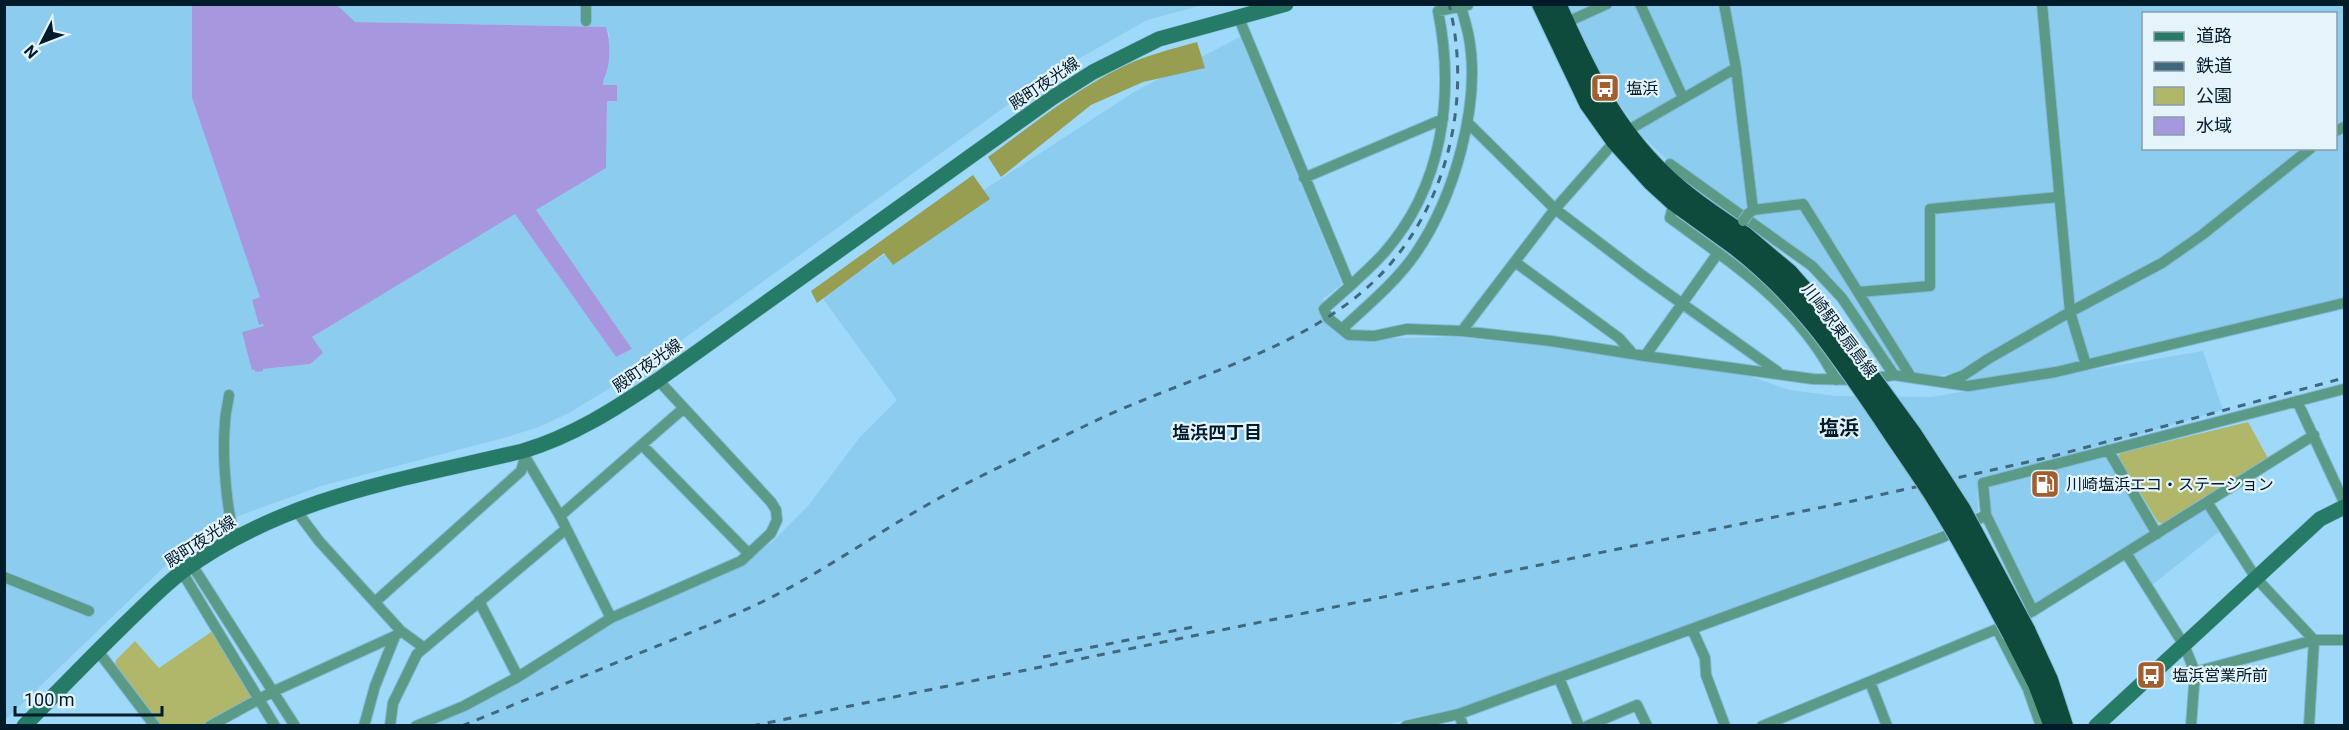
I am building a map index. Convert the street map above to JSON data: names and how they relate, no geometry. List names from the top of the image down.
{
  "streets": {
    "highway": ["川崎駅東扇島線"],
    "street": ["殿町夜光線"]
  },
  "districts": ["塩浜", "塩浜四丁目"],
  "places": {
    "bus stop": ["塩浜", "塩浜営業所前"],
    "fuel station": ["川崎塩浜エコ・ステーション"]
  },
  "legend": [
    "道路",
    "鉄道",
    "公園",
    "水域"
  ],
  "scale_bar": "100 m",
  "north": "bottom left"
}
